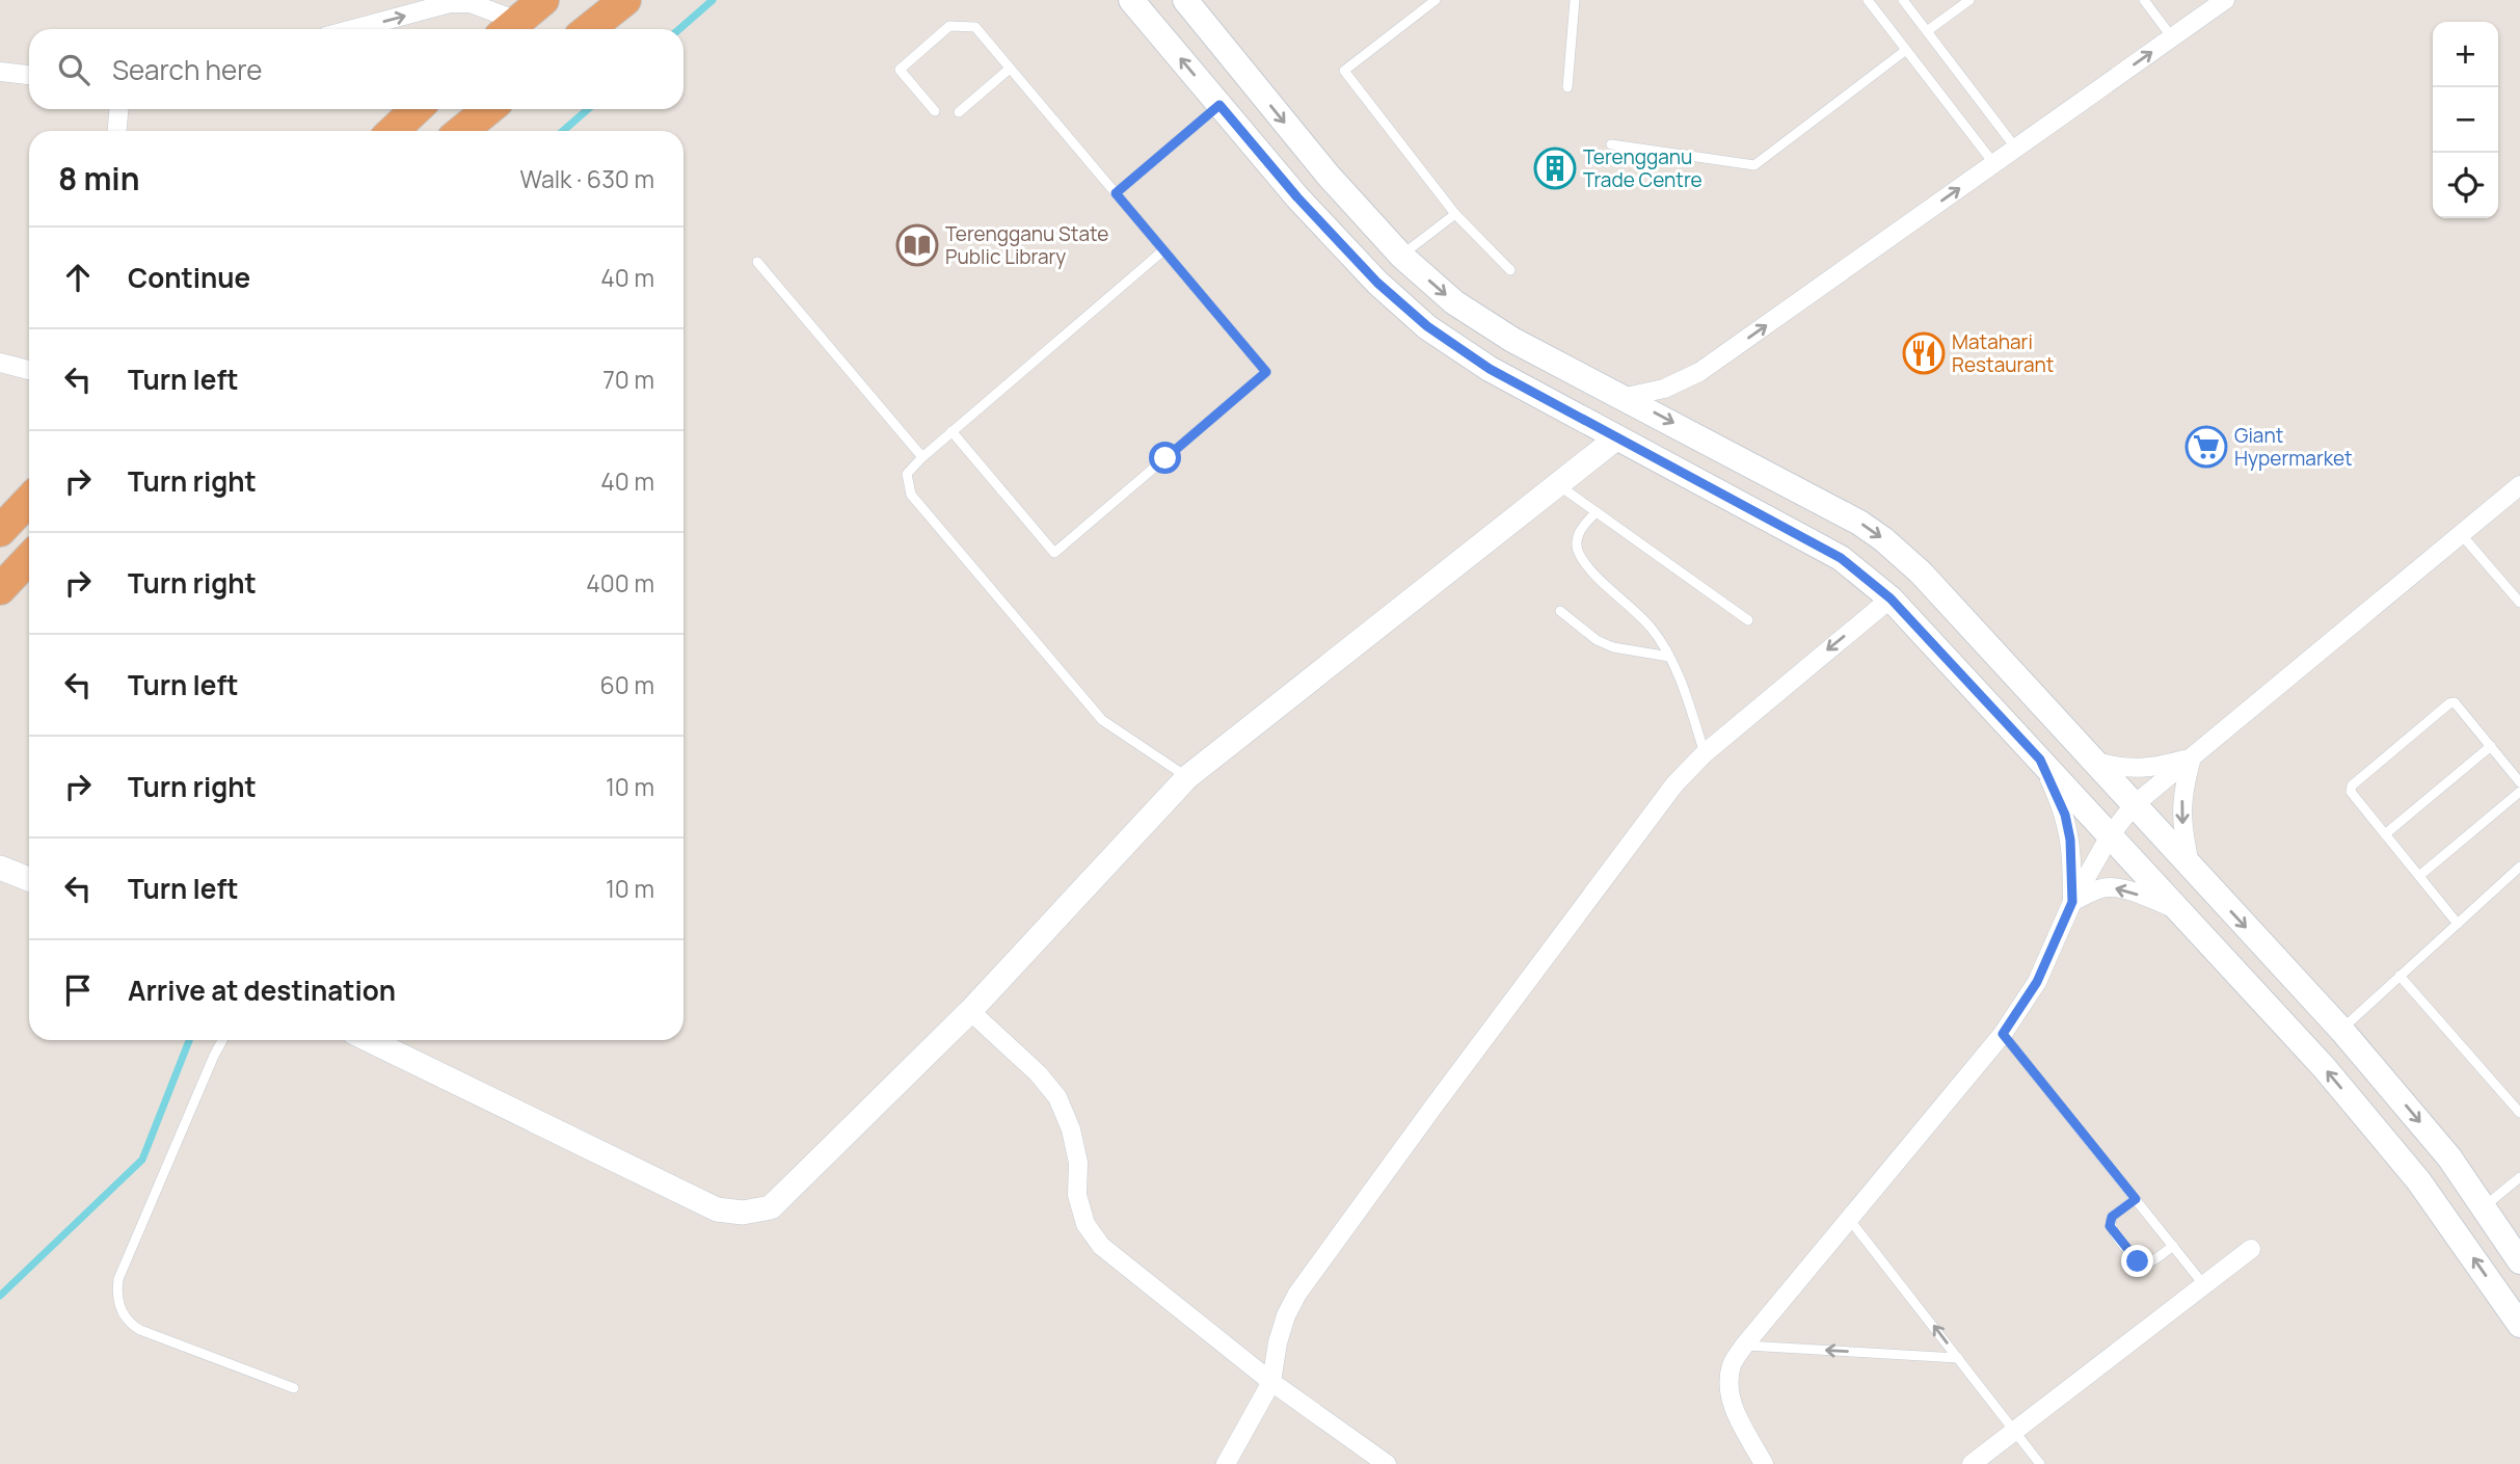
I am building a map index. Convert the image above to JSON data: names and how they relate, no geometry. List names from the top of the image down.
{
  "places": {
    "building": ["Terengganu Trade Centre"],
    "library": ["Terengganu State Public Library"],
    "restaurant": ["Matahari Restaurant"],
    "supermarket": ["Giant Hypermarket"]
  },
  "page": {
    "map_buttons": ["+", "−"],
    "search": "Search here",
    "heading": ["8 min", "Walk · 630 m"],
    "list": [
      ["Continue", "40 m"],
      ["Turn left", "70 m"],
      ["Turn right", "40 m"],
      ["Turn right", "400 m"],
      ["Turn left", "60 m"],
      ["Turn right", "10 m"],
      ["Turn left", "10 m"],
      "Arrive at destination"
    ]
  }
}
